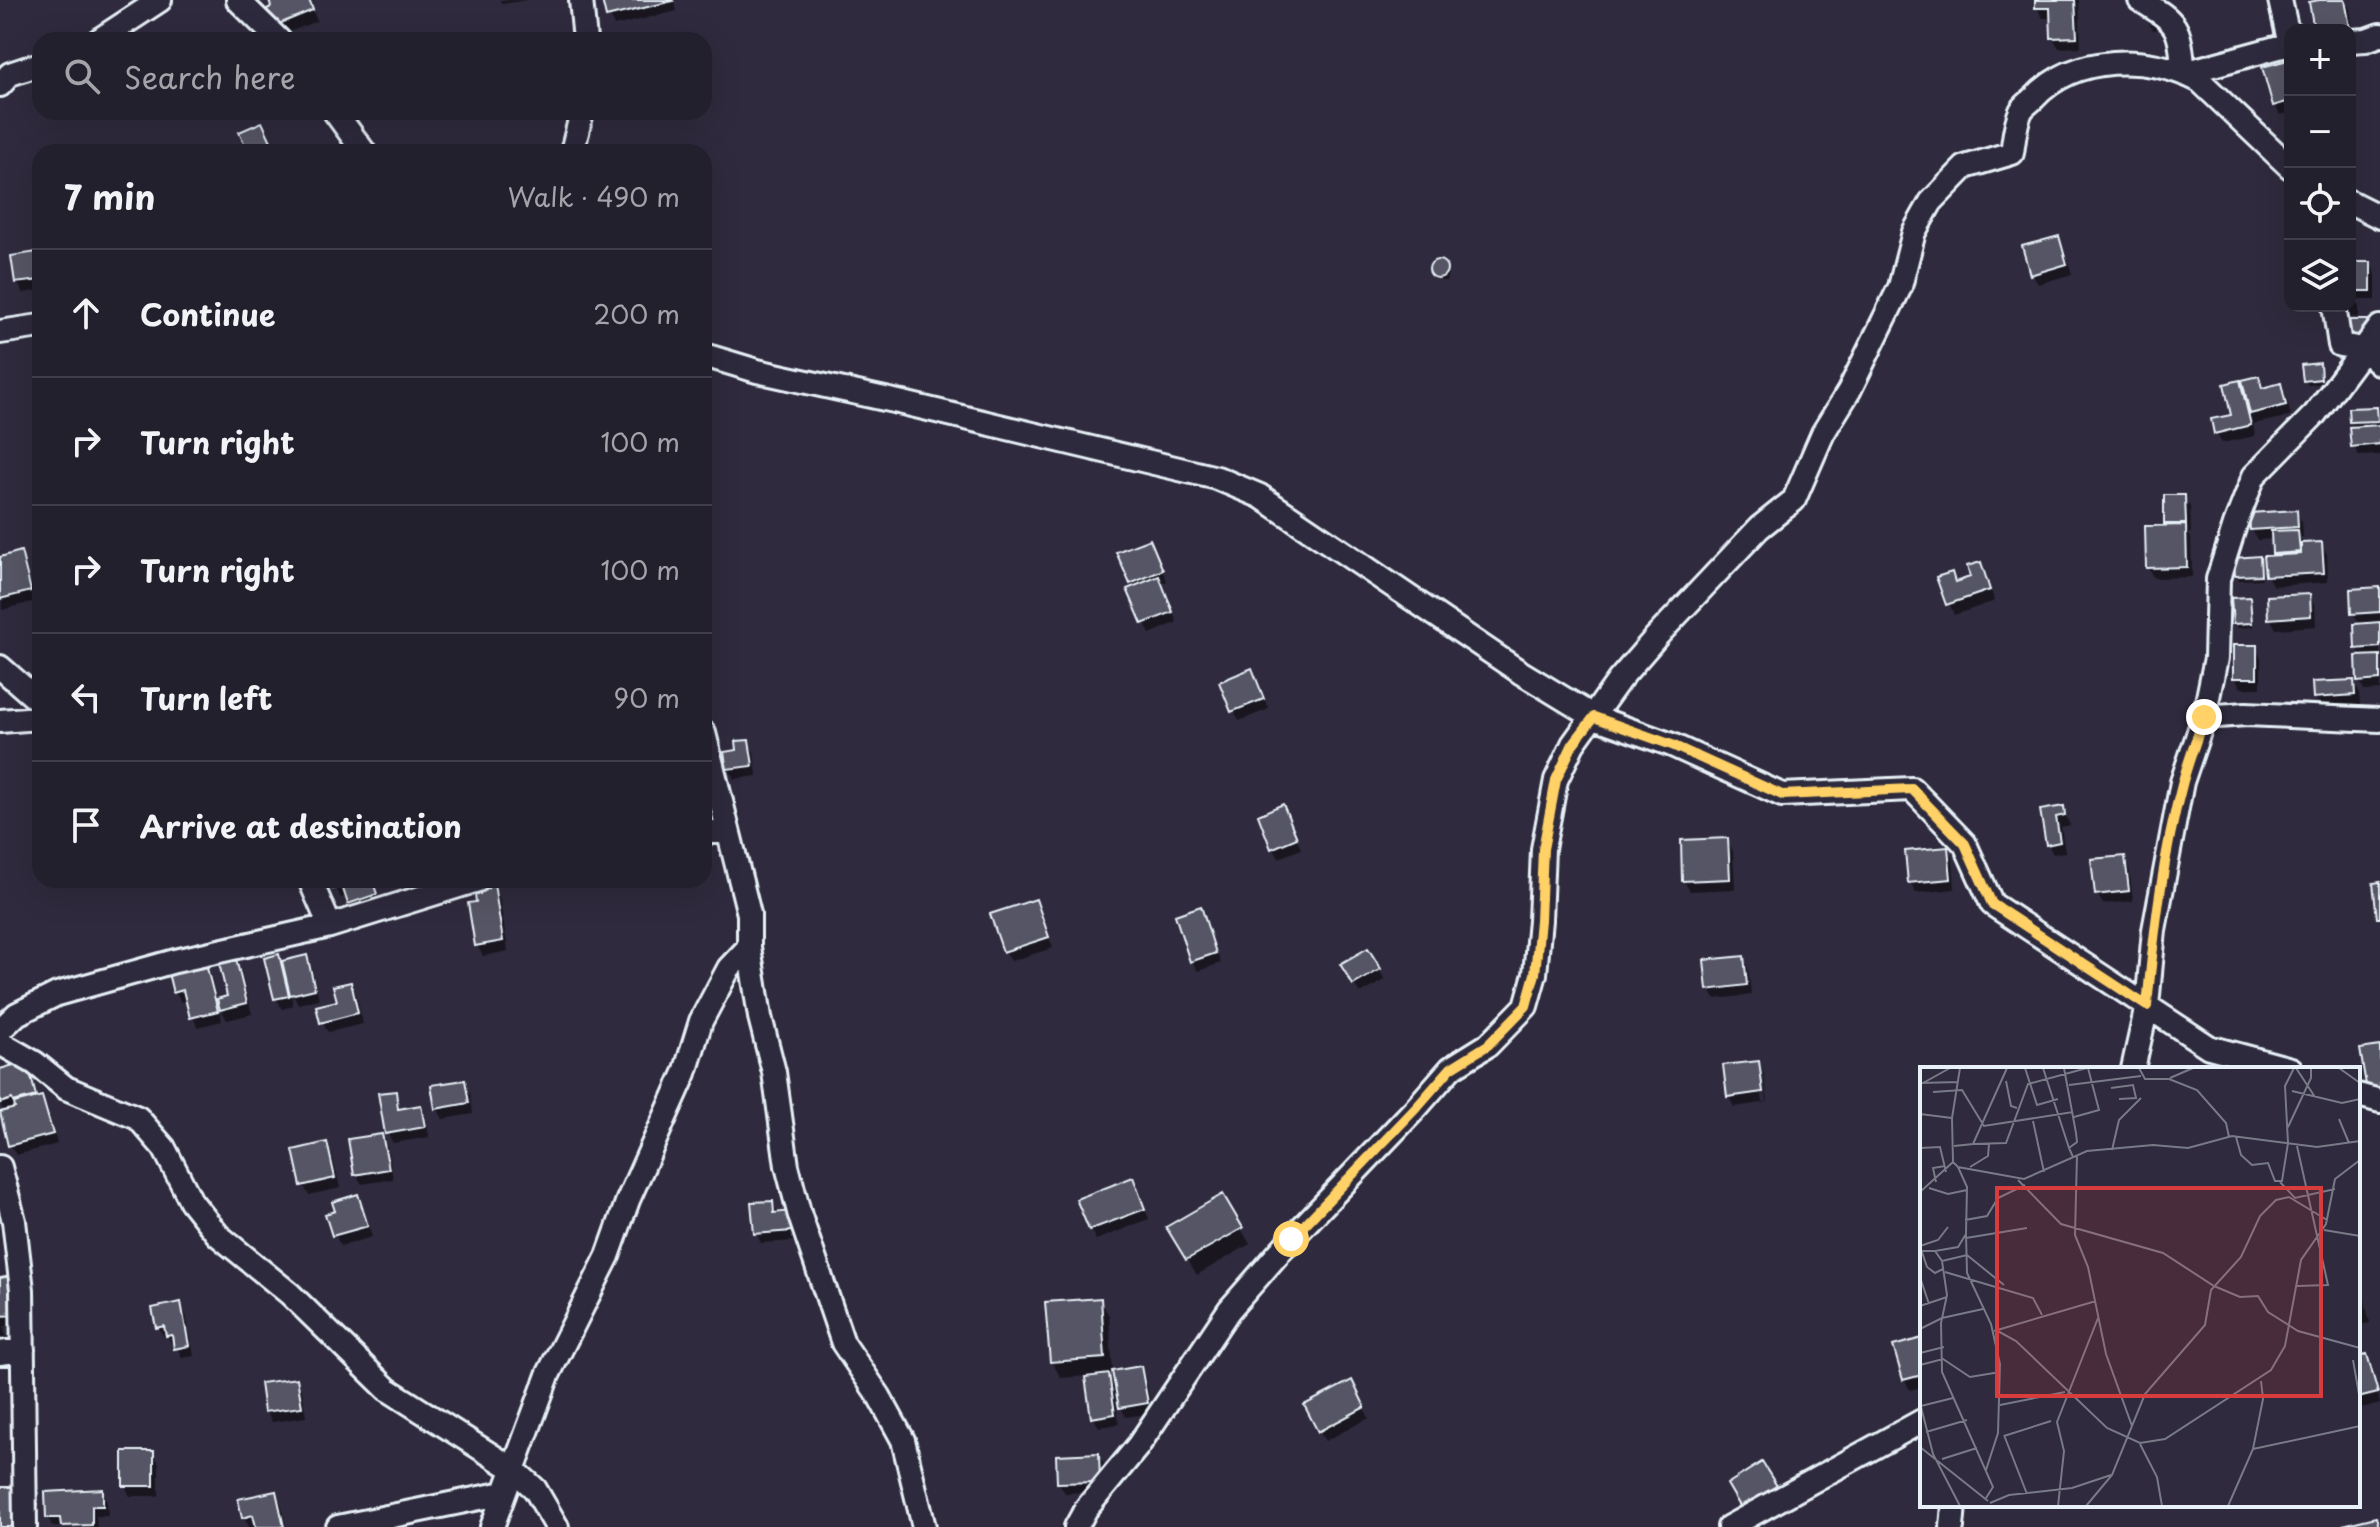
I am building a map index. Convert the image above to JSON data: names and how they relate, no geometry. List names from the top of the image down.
{
  "page": {
    "map_buttons": ["+", "−"],
    "search": "Search here",
    "heading": ["7 min", "Walk · 490 m"],
    "list": [
      ["Continue", "200 m"],
      ["Turn right", "100 m"],
      ["Turn right", "100 m"],
      ["Turn left", "90 m"],
      "Arrive at destination"
    ]
  }
}
